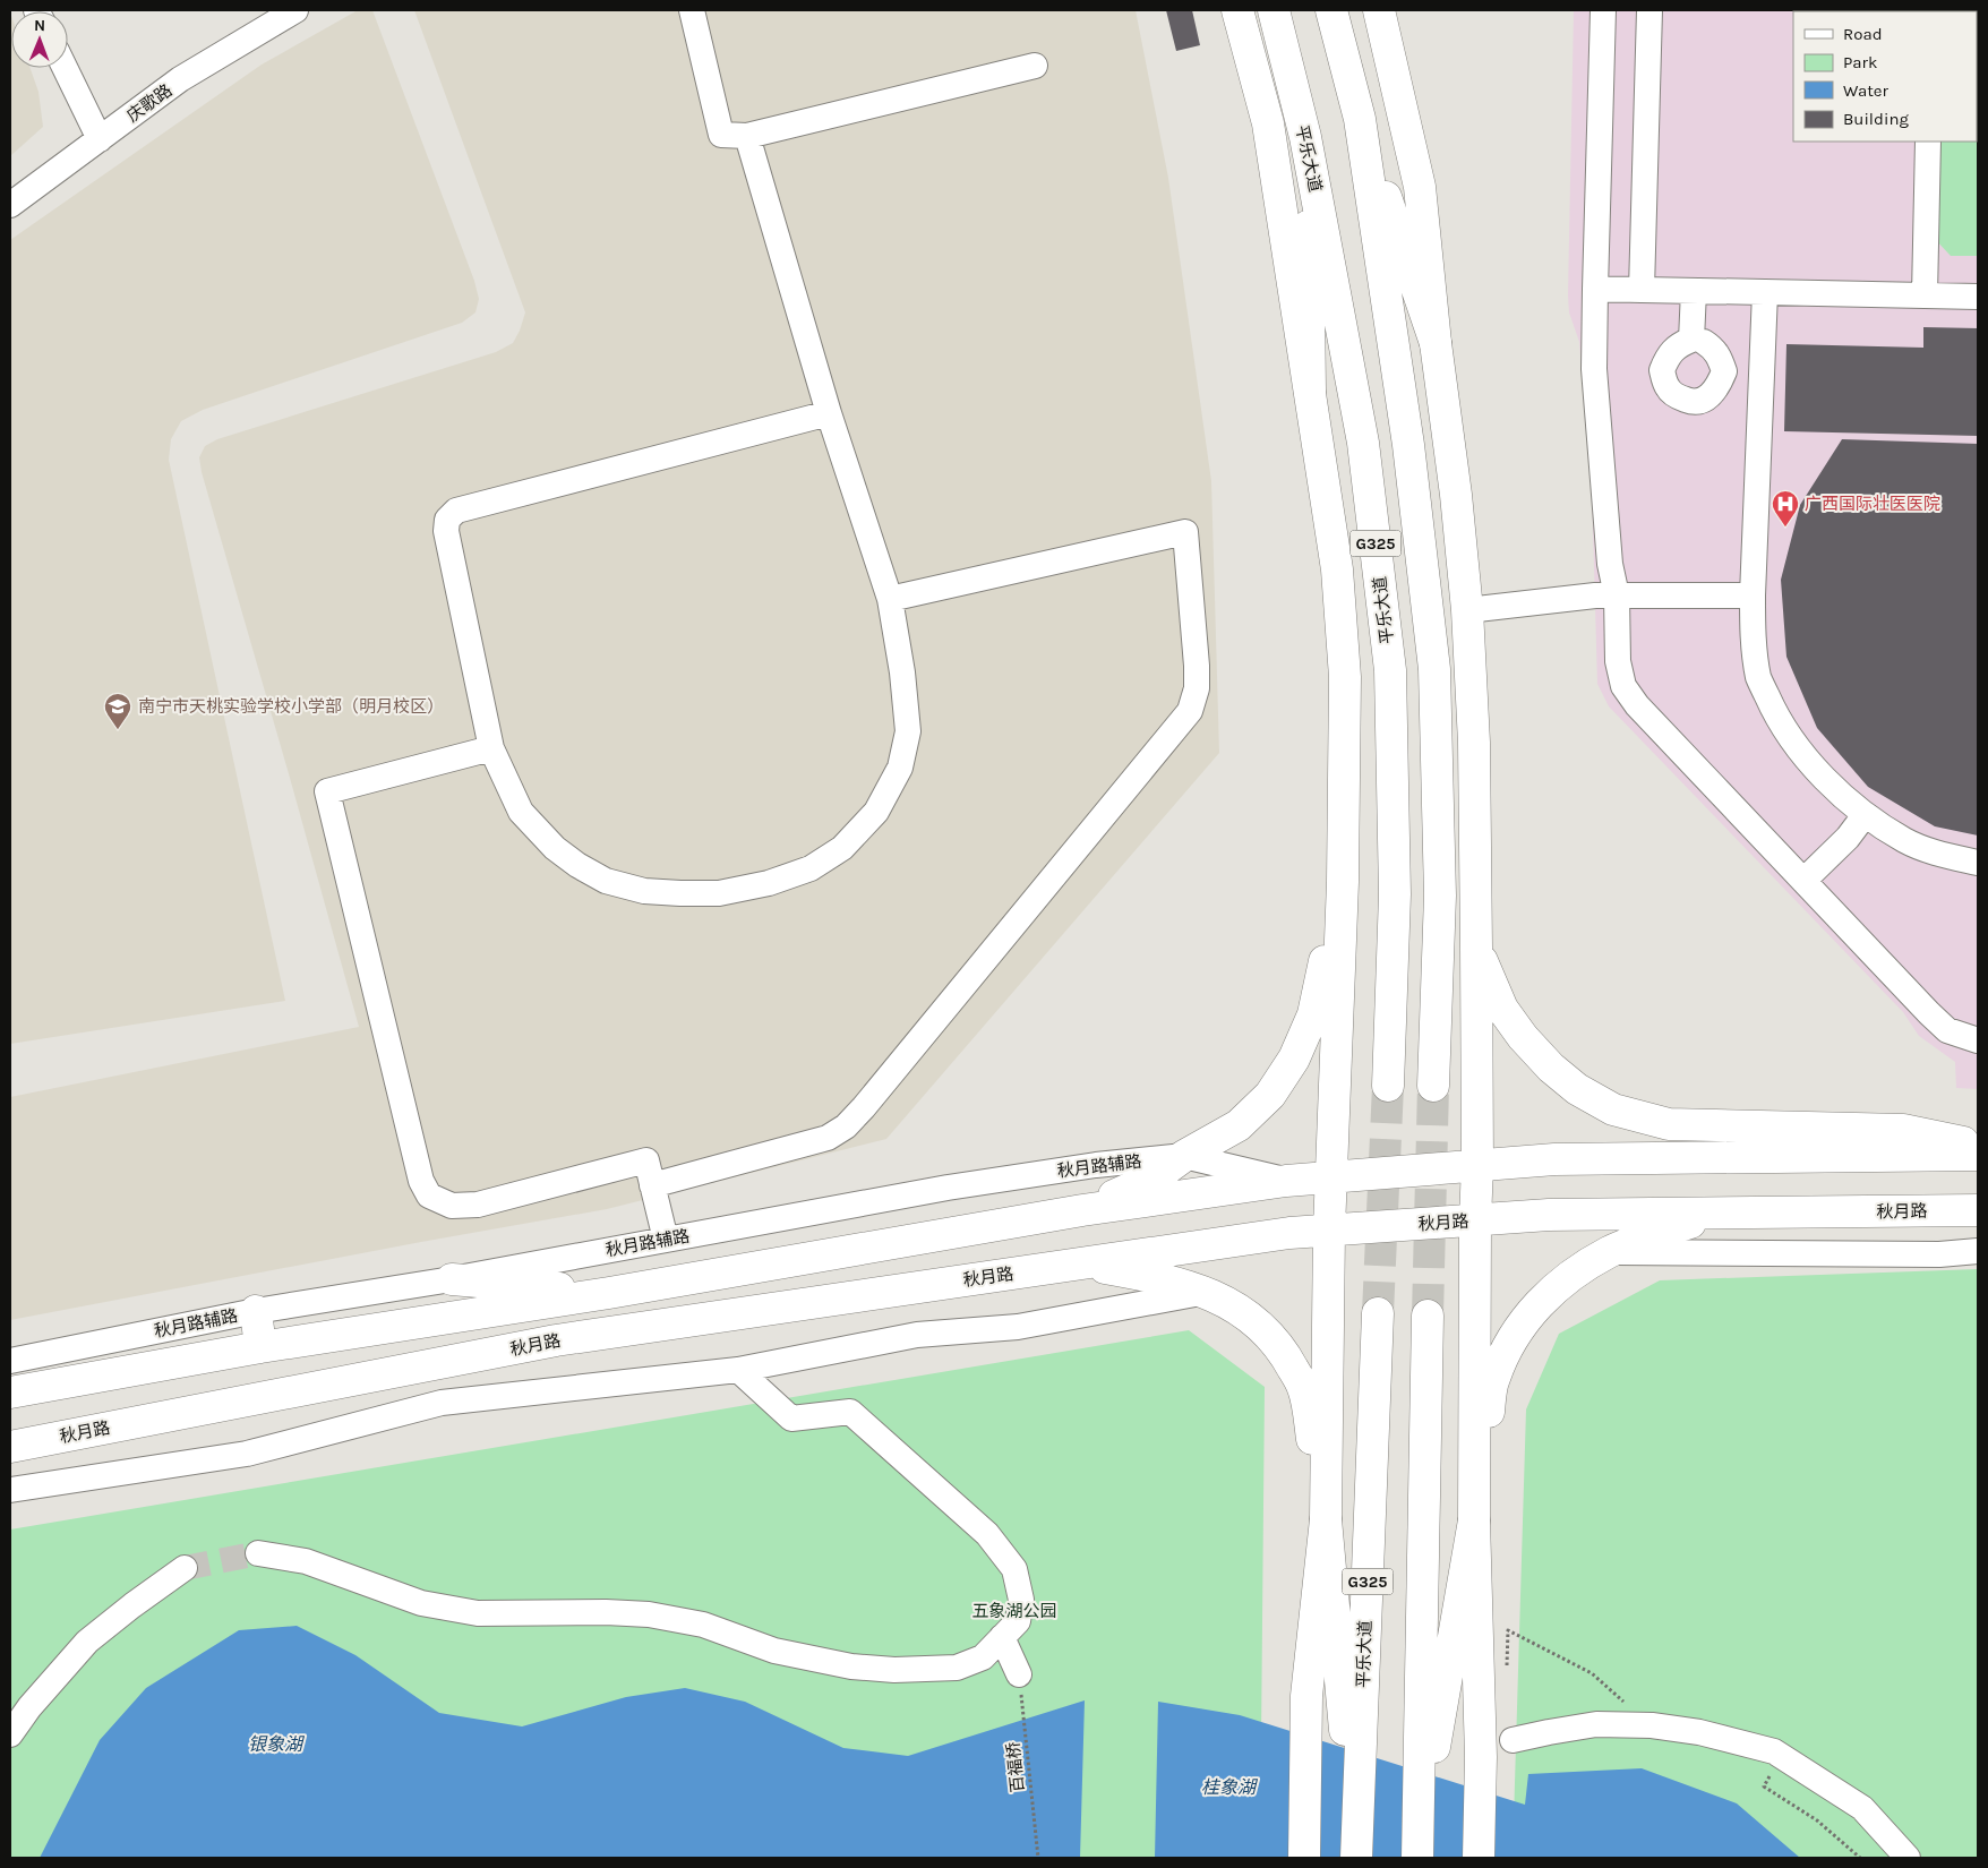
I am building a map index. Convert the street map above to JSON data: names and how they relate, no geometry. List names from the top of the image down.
{
  "streets": {
    "main road": ["平乐大道", "G325", "秋月路"],
    "street": ["庆歌路", "秋月路辅路"],
    "path": ["百福桥"]
  },
  "water": ["银象湖", "桂象湖"],
  "parks": ["五象湖公园"],
  "places": {
    "hospital": ["广西国际壮医医院"],
    "school or university": ["南宁市天桃实验学校小学部（明月校区）"]
  },
  "legend": [
    "Road",
    "Park",
    "Water",
    "Building"
  ],
  "north": "top"
}
